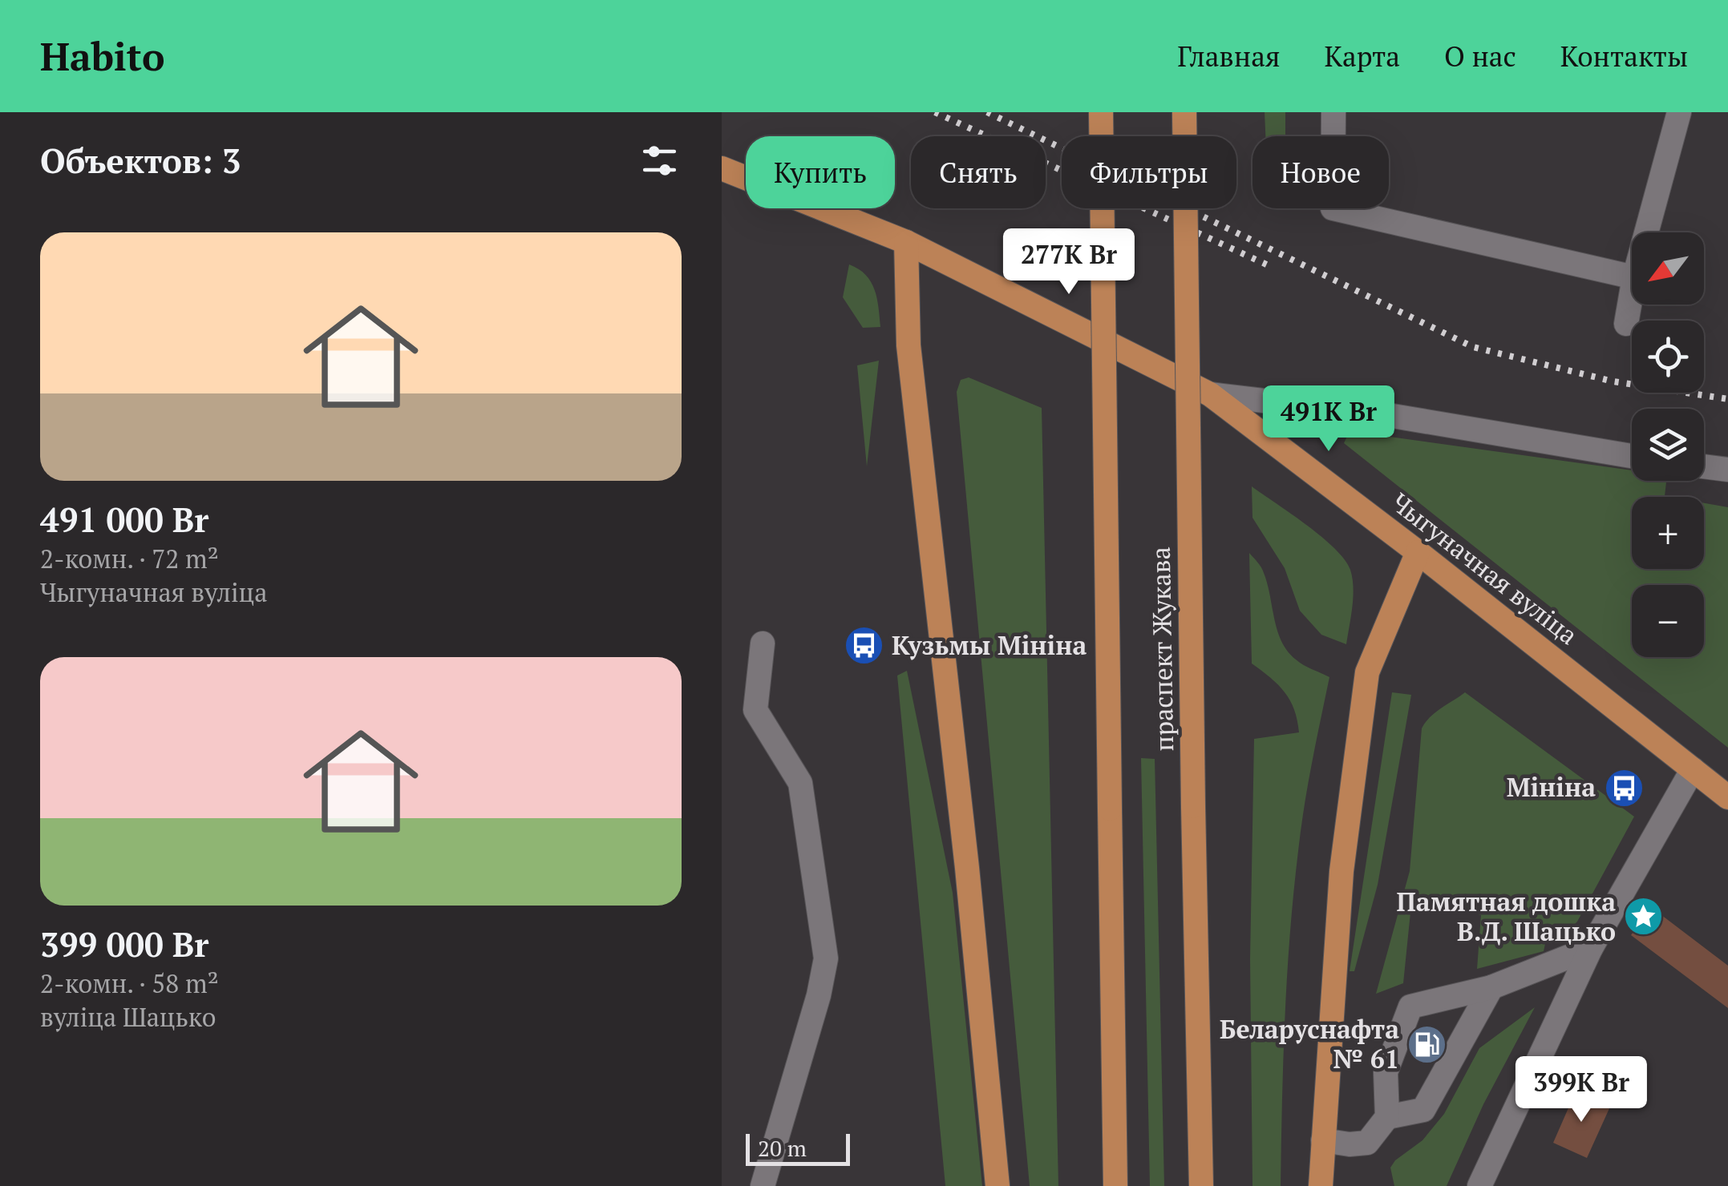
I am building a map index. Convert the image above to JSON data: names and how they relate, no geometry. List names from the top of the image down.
{
  "streets": {
    "main road": ["Чыгуначная вуліца", "праспект Жукава"]
  },
  "places": {
    "bus stop": ["Кузьмы Мініна", "Мініна"],
    "place": ["Памятная дошка В.Д. Шацько"],
    "fuel station": ["Беларуснафта № 61"]
  },
  "scale_bar": "20 m",
  "north": "bottom left",
  "page": {
    "header": "Habito",
    "nav": [
      "Главная",
      "Карта",
      "О нас",
      "Контакты"
    ],
    "heading": "Объектов: 3",
    "chip": [
      "Купить",
      "Снять",
      "Фильтры",
      "Новое"
    ],
    "list": [
      {
        "name": "491 000 Br",
        "note": "2-комн. · 72 m² · Чыгуначная вуліца"
      },
      {
        "name": "399 000 Br",
        "note": "2-комн. · 58 m² · вуліца Шацько"
      }
    ],
    "price": ["277K Br", "491K Br", "399K Br"],
    "map_buttons": ["+", "−"],
    "scale": "20 m"
  }
}
